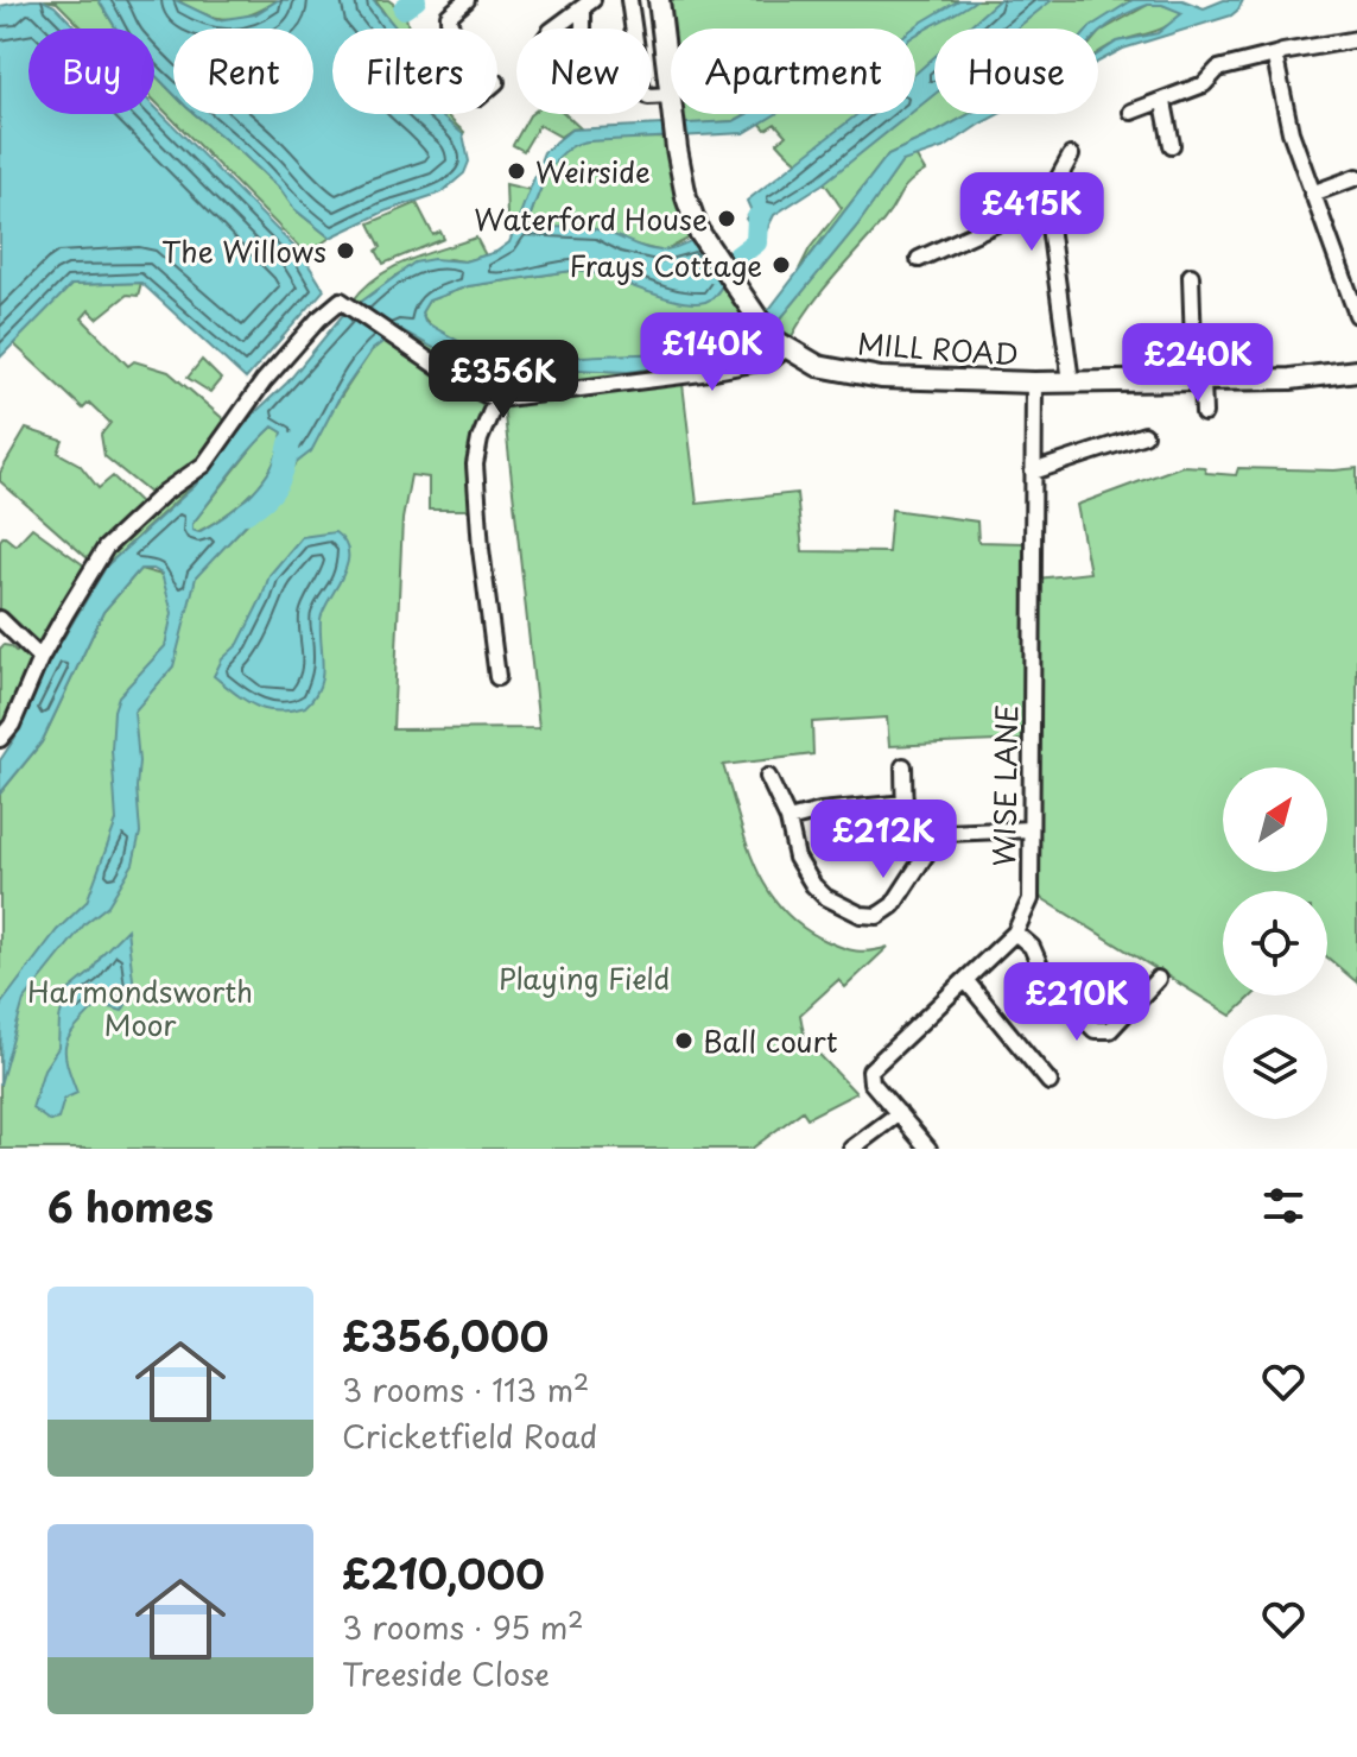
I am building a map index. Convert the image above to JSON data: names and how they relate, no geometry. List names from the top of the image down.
{
  "streets": {
    "street": ["MILL ROAD", "WISE LANE"]
  },
  "crossings": [
    ["MILL ROAD", "WISE LANE"]
  ],
  "parks": ["Playing Field", "Harmondsworth Moor"],
  "places": [
    "Weirside",
    "Waterford House",
    "The Willows",
    "Frays Cottage",
    "Ball court"
  ],
  "north": "top right",
  "page": {
    "chip": [
      "Buy",
      "Rent",
      "Filters",
      "New",
      "Apartment",
      "House"
    ],
    "price": [
      "£415K",
      "£140K",
      "£240K",
      "£356K",
      "£212K",
      "£210K"
    ],
    "heading": "6 homes",
    "list": [
      {
        "name": "£356,000",
        "note": "3 rooms · 113 m² · Cricketfield Road"
      },
      {
        "name": "£210,000",
        "note": "3 rooms · 95 m² · Treeside Close"
      }
    ]
  }
}
